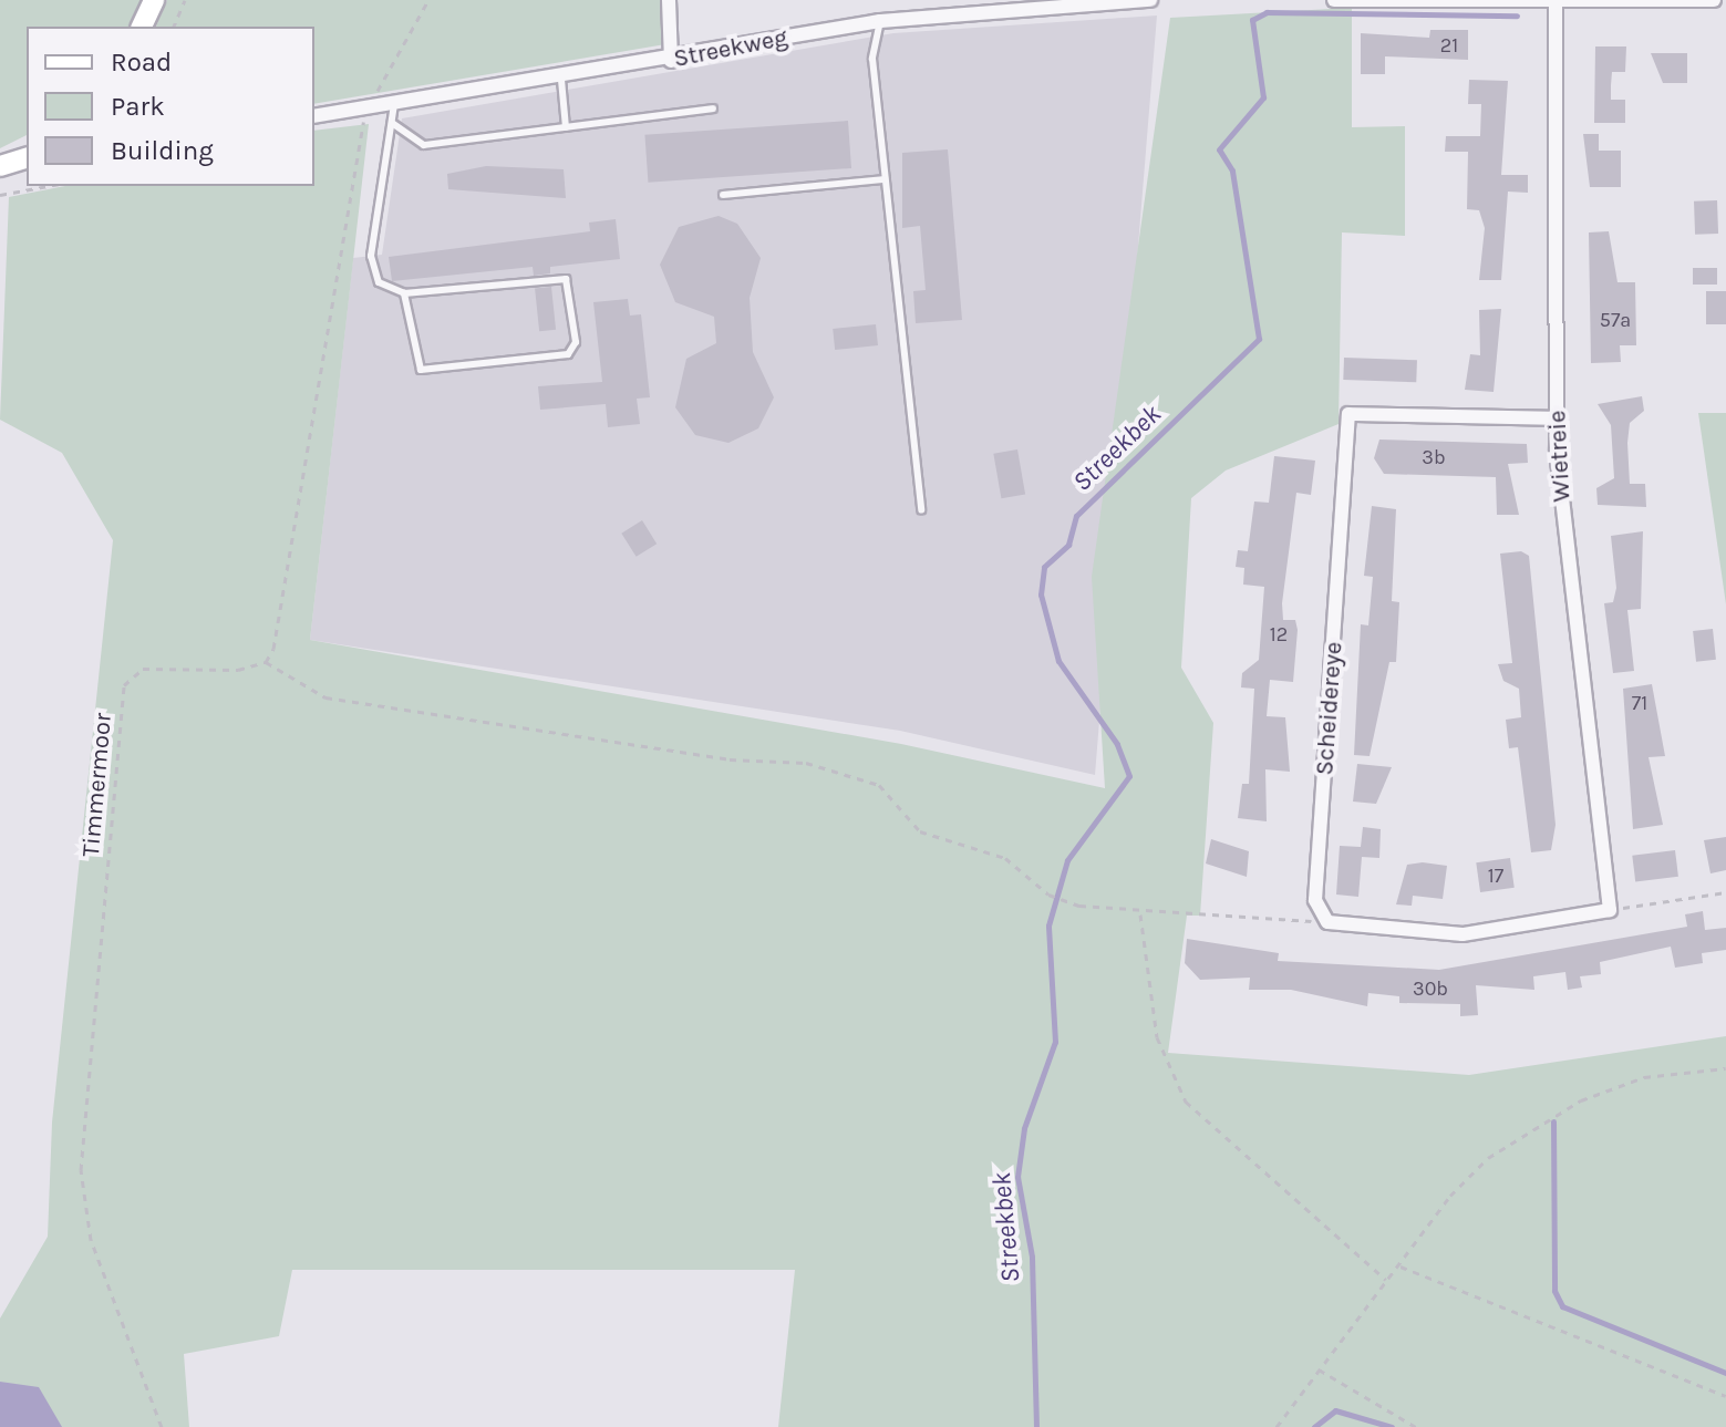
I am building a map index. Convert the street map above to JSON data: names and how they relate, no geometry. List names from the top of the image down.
{
  "streets": {
    "street": ["Streekweg", "Wietreie", "Scheidereye"],
    "path": ["Timmermoor"]
  },
  "crossings": [
    ["Wietreie", "Scheidereye"]
  ],
  "water": ["Streekbek"],
  "house_numbers": [
    "21",
    "57a",
    "3b",
    "12",
    "71",
    "17",
    "30b"
  ],
  "legend": ["Road", "Park", "Building"]
}
